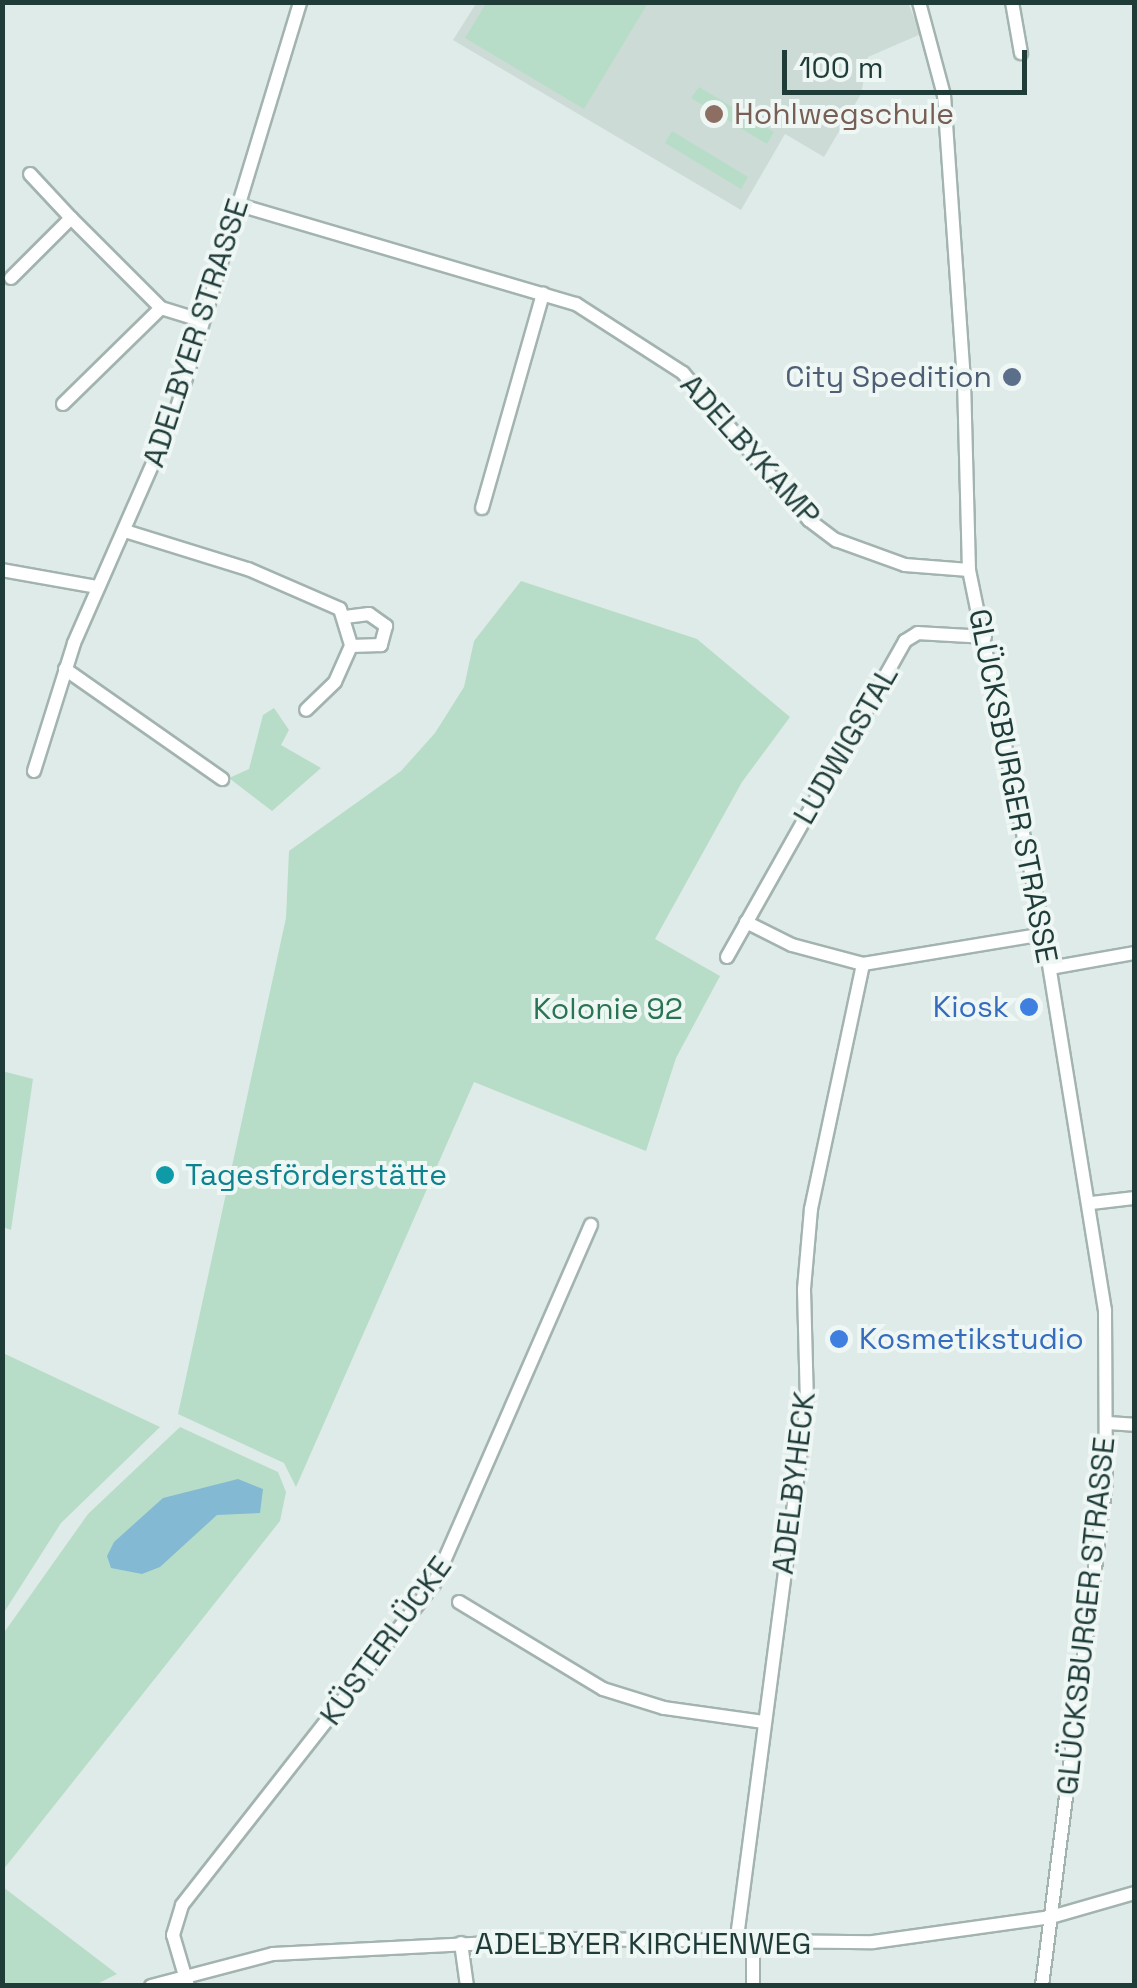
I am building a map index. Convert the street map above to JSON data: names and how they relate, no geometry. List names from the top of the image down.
{
  "streets": {
    "street": [
      "ADELBYER STRASSE",
      "ADELBYKAMP",
      "LUDWIGSTAL",
      "GLÜCKSBURGER STRASSE",
      "ADELBYHECK",
      "KÜSTERLÜCKE",
      "ADELBYER KIRCHENWEG"
    ]
  },
  "crossings": [
    ["ADELBYER STRASSE", "ADELBYKAMP"],
    ["ADELBYKAMP", "GLÜCKSBURGER STRASSE"],
    ["LUDWIGSTAL", "GLÜCKSBURGER STRASSE"],
    ["GLÜCKSBURGER STRASSE", "ADELBYER KIRCHENWEG"],
    ["ADELBYHECK", "ADELBYER KIRCHENWEG"],
    ["KÜSTERLÜCKE", "ADELBYER KIRCHENWEG"]
  ],
  "parks": ["Kolonie 92"],
  "places": [
    "Hohlwegschule",
    "City Spedition",
    "Kiosk",
    "Tagesförderstätte",
    "Kosmetikstudio"
  ],
  "scale_bar": "100 m"
}
